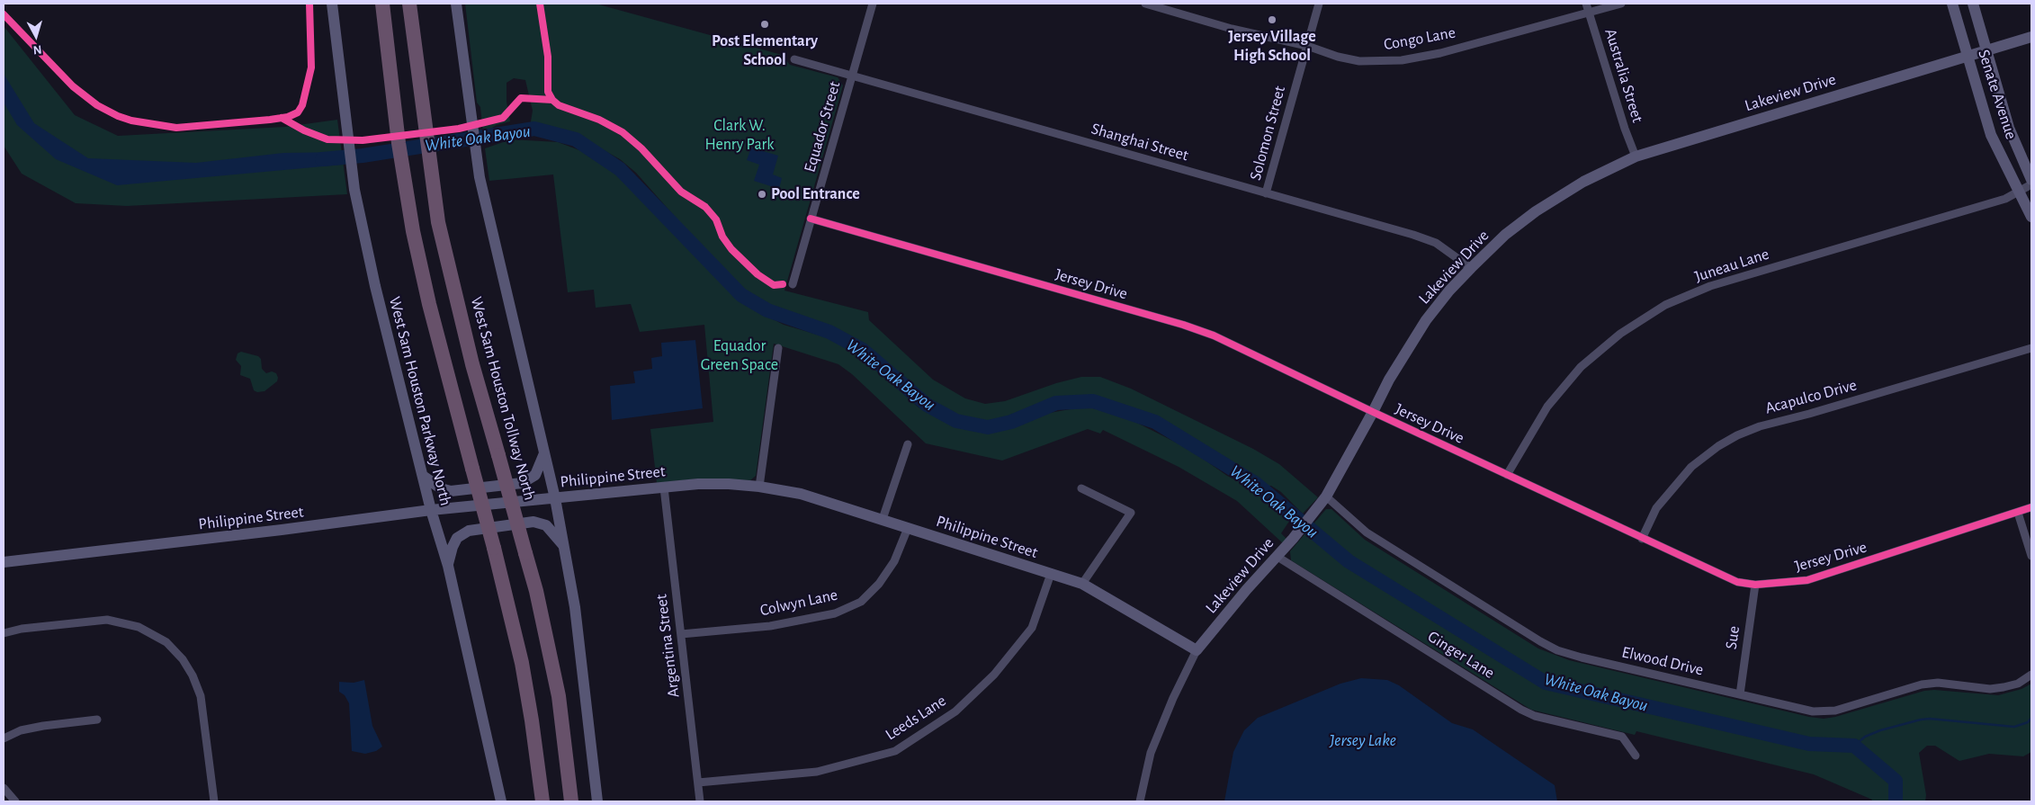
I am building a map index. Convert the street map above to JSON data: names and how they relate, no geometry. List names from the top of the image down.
{
  "streets": {
    "highway": ["West Sam Houston Tollway North"],
    "street": [
      "Congo Lane",
      "Australia Street",
      "Lakeview Drive",
      "Senate Avenue",
      "Equador Street",
      "Solomon Street",
      "Shanghai Street",
      "Juneau Lane",
      "Jersey Drive",
      "Acapulco Drive",
      "West Sam Houston Parkway North",
      "Philippine Street",
      "Colwyn Lane",
      "Sue",
      "Argentina Street",
      "Ginger Lane",
      "Elwood Drive",
      "Leeds Lane"
    ]
  },
  "crossings": [
    ["Congo Lane", "Australia Street"],
    ["Congo Lane", "Solomon Street"],
    ["Australia Street", "Lakeview Drive"],
    ["Lakeview Drive", "Senate Avenue"],
    ["Lakeview Drive", "Shanghai Street"],
    ["Lakeview Drive", "Jersey Drive"],
    ["Lakeview Drive", "Philippine Street"],
    ["Lakeview Drive", "Ginger Lane"],
    ["Lakeview Drive", "Elwood Drive"],
    ["Senate Avenue", "Juneau Lane"],
    ["Equador Street", "Shanghai Street"],
    ["Equador Street", "Jersey Drive"],
    ["Solomon Street", "Shanghai Street"],
    ["Juneau Lane", "Jersey Drive"],
    ["Jersey Drive", "Acapulco Drive"],
    ["Jersey Drive", "Sue"],
    ["West Sam Houston Parkway North", "Philippine Street"],
    ["Philippine Street", "Colwyn Lane"],
    ["Philippine Street", "Argentina Street"],
    ["Philippine Street", "Leeds Lane"],
    ["Colwyn Lane", "Argentina Street"],
    ["Sue", "Elwood Drive"],
    ["Argentina Street", "Leeds Lane"]
  ],
  "water": ["White Oak Bayou", "Jersey Lake"],
  "parks": ["Clark W. Henry Park", "Equador Green Space"],
  "places": ["Jersey Village High School", "Post Elementary School", "Pool Entrance"],
  "north": "bottom"
}
